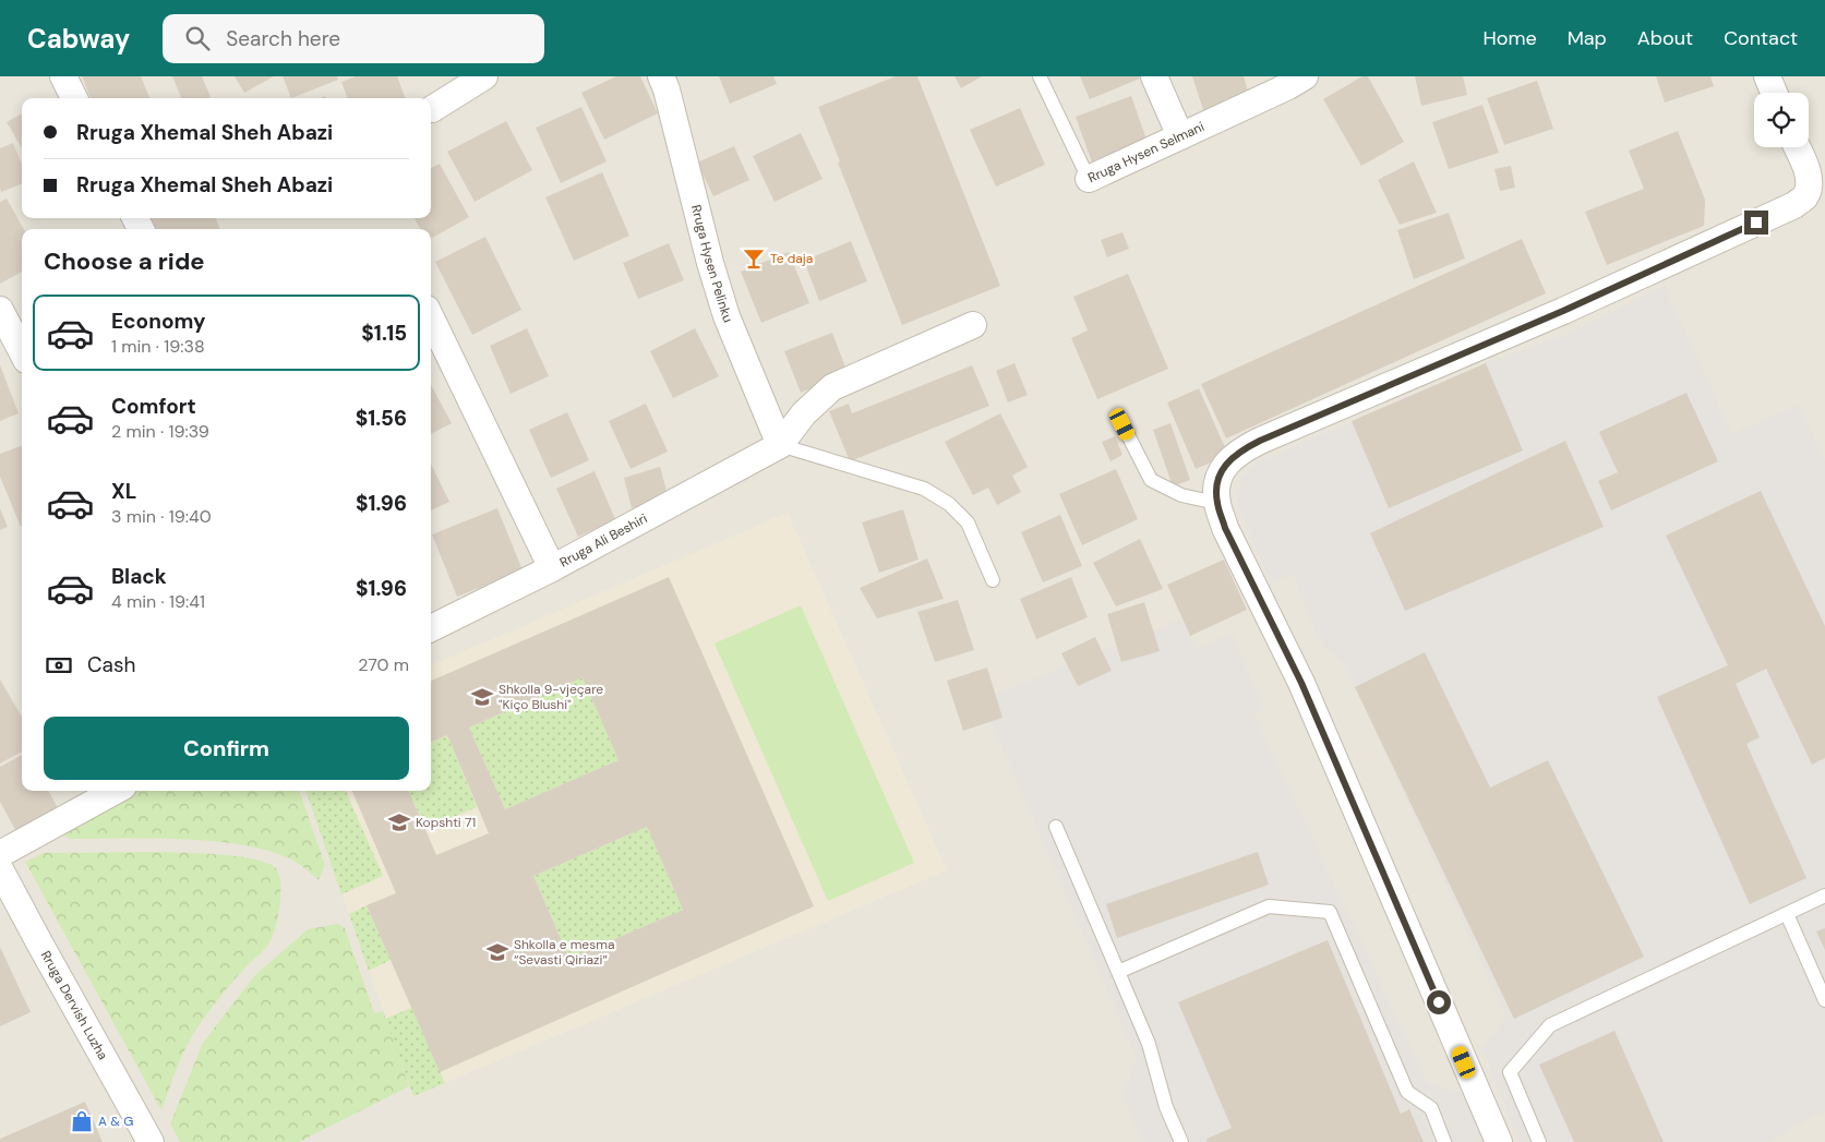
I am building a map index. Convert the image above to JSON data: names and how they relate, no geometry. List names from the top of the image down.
{
  "streets": {
    "street": [
      "Rruga Hysen Selmani",
      "Rruga Hysen Pelinku",
      "Rruga Ali Beshiri",
      "Rruga Dervish Luzha"
    ]
  },
  "crossings": [
    ["Rruga Hysen Pelinku", "Rruga Ali Beshiri"]
  ],
  "places": {
    "bar": ["Te daja"],
    "school or university": ["Shkolla 9-vjeçare \"Kiço Blushi\"", "Kopshti 71", "Shkolla e mesma “Sevasti Qiriazi”"],
    "shop": ["A & G"]
  },
  "page": {
    "header": "Cabway",
    "search": "Search here",
    "nav": [
      "Home",
      "Map",
      "About",
      "Contact"
    ],
    "banner": ["Rruga Xhemal Sheh Abazi", "Rruga Xhemal Sheh Abazi"],
    "heading": "Choose a ride",
    "list": [
      {
        "name": "Economy",
        "note": "1 min · 19:38",
        "value": "$1.15"
      },
      {
        "name": "Comfort",
        "note": "2 min · 19:39",
        "value": "$1.56"
      },
      {
        "name": "XL",
        "note": "3 min · 19:40",
        "value": "$1.96"
      },
      {
        "name": "Black",
        "note": "4 min · 19:41",
        "value": "$1.96"
      }
    ],
    "pay": ["Cash", "270 m"],
    "buttons": "Confirm"
  }
}
